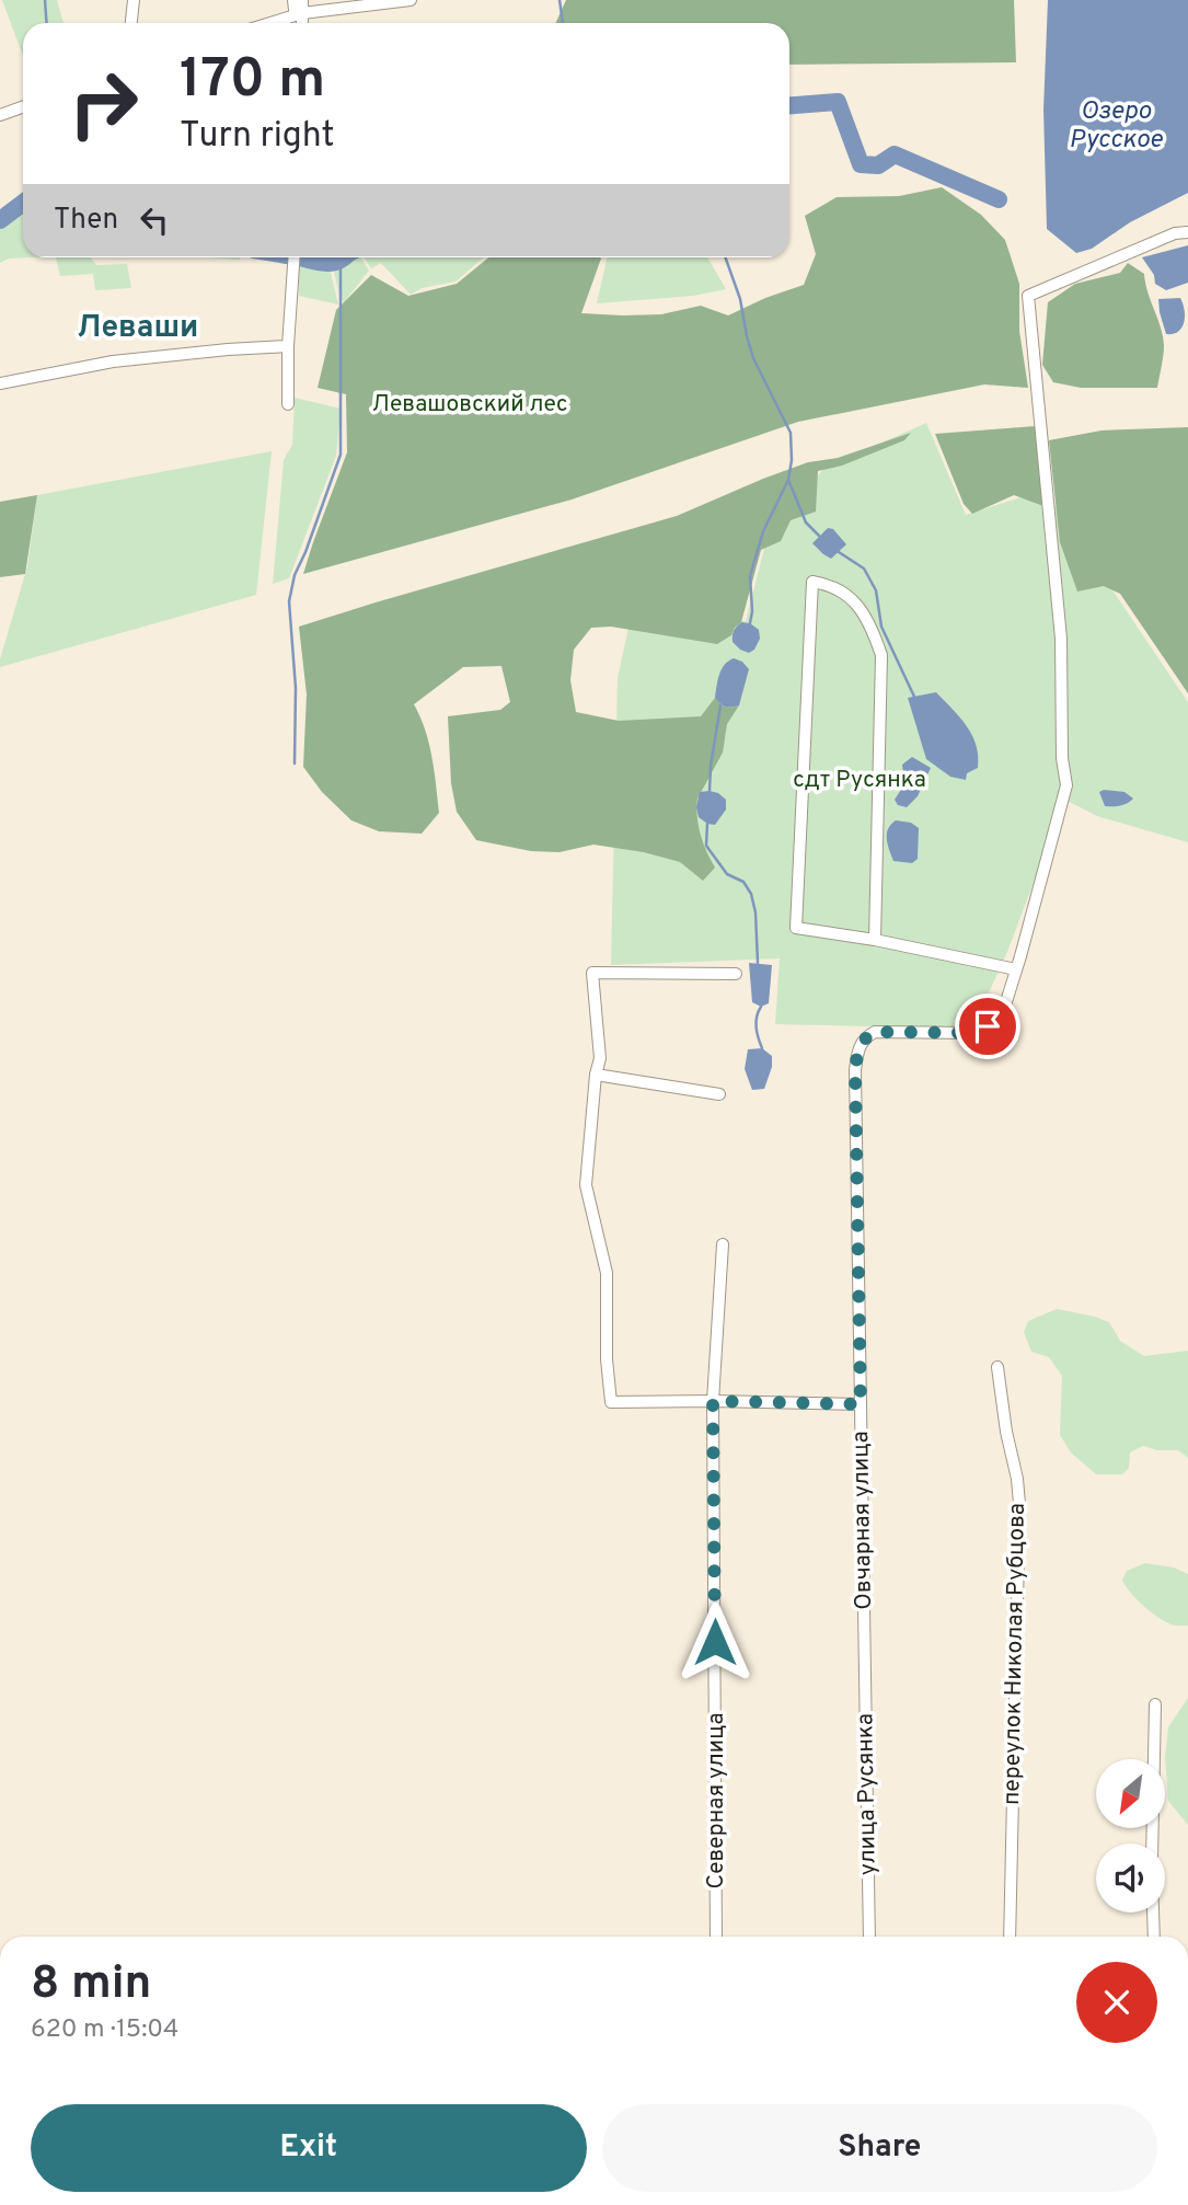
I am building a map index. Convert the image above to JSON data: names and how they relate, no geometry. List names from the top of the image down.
{
  "streets": {
    "street": [
      "Овчарная улица",
      "переулок Николая Рубцова",
      "улица Русянка",
      "Северная улица"
    ]
  },
  "crossings": [
    ["Овчарная улица", "улица Русянка"]
  ],
  "districts": ["Леваши"],
  "water": ["Озеро Русское"],
  "parks": ["Левашовский лес", "сдт Русянка"],
  "north": "bottom left",
  "page": {
    "turn": ["170 m", "Turn right"],
    "then": "Then",
    "heading": ["8 min", "620 m · 15:04"],
    "buttons": ["Exit", "Share"]
  }
}
